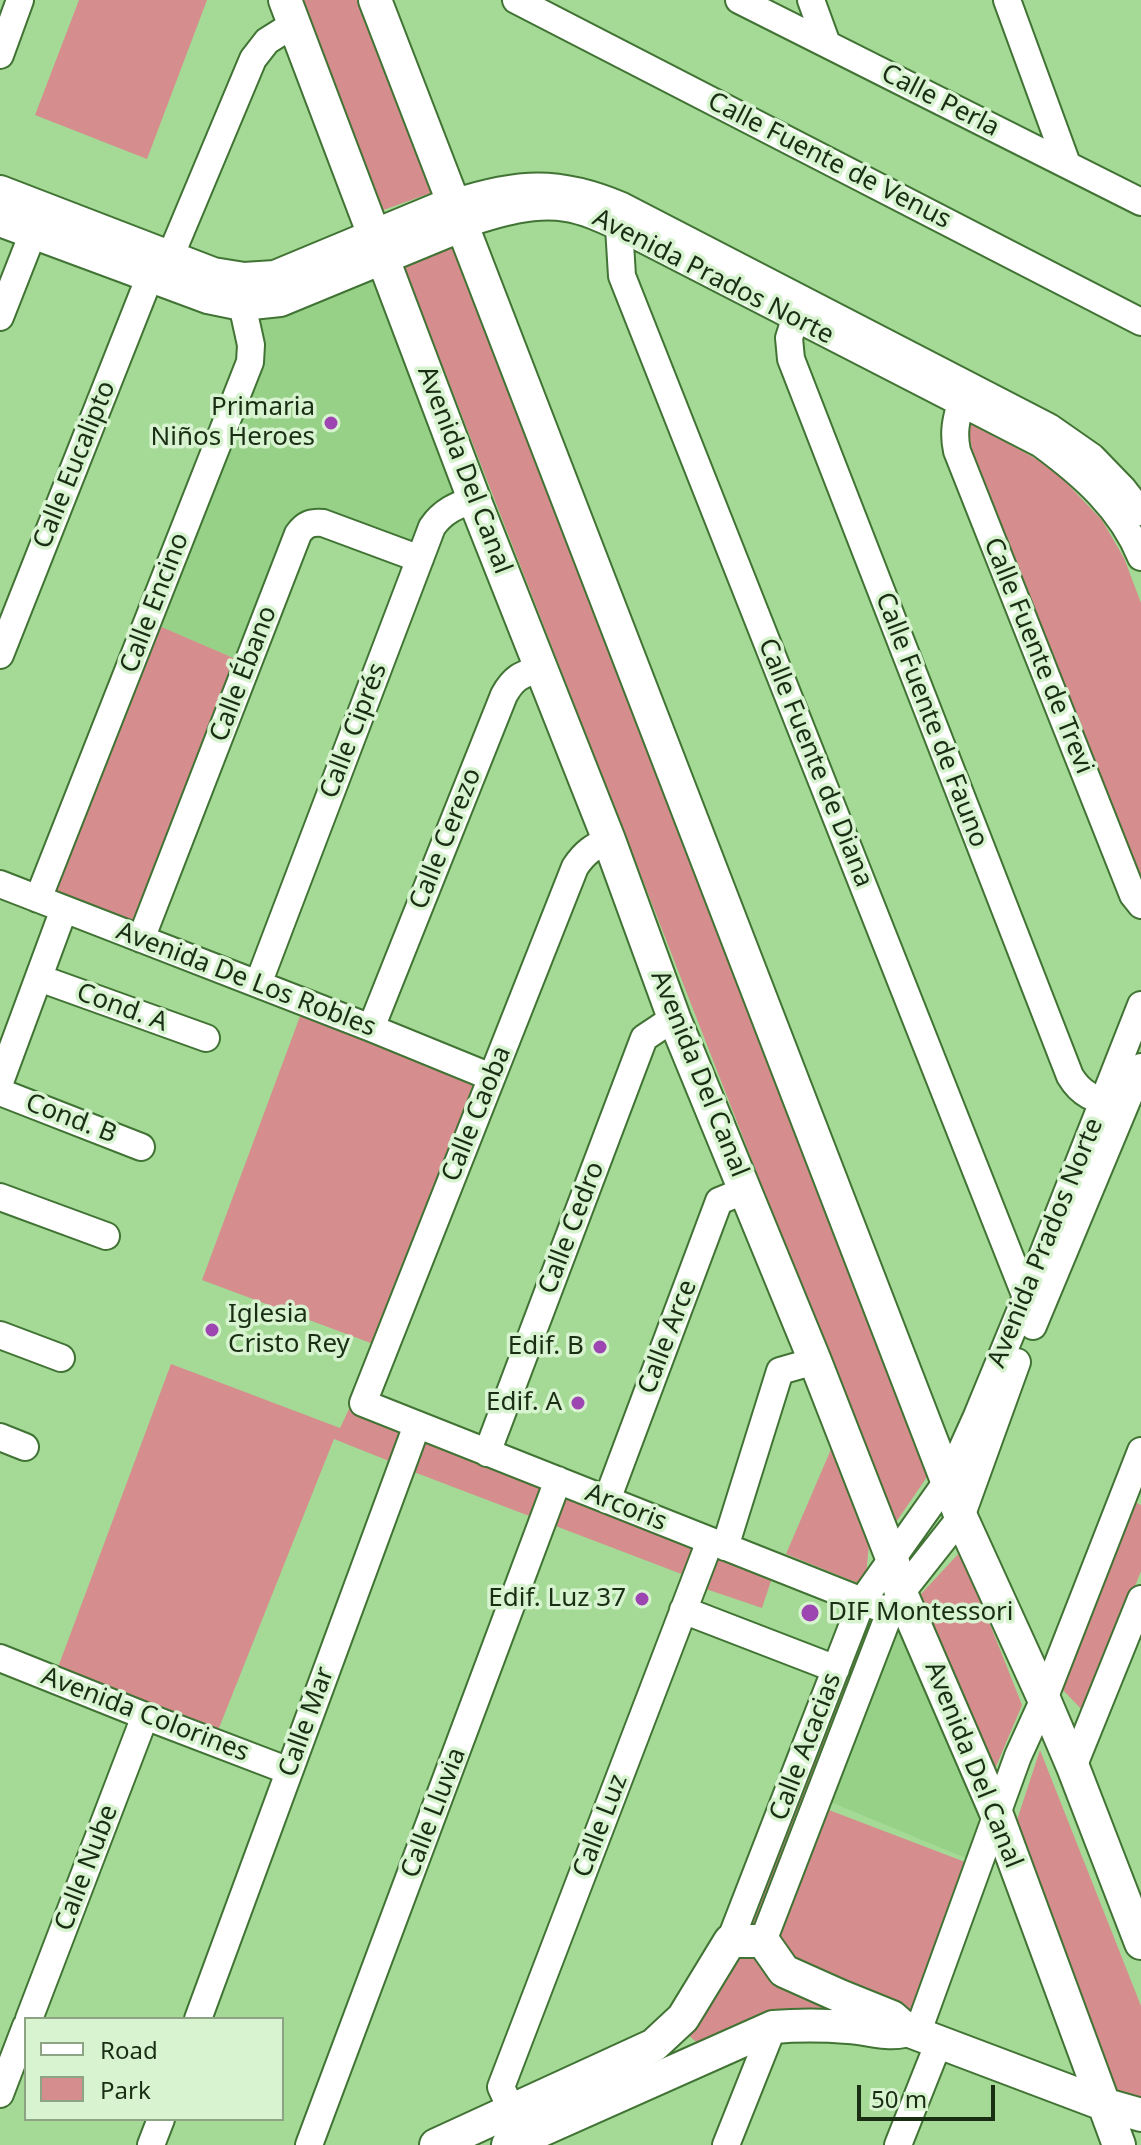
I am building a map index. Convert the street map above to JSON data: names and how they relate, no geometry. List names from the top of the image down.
{
  "streets": {
    "main road": ["Avenida Del Canal"],
    "street": [
      "Calle Perla",
      "Calle Fuente de Venus",
      "Avenida Prados Norte",
      "Calle Eucalipto",
      "Calle Encino",
      "Calle Fuente de Trevi",
      "Calle Ébano",
      "Calle Fuente de Fauno",
      "Calle Ciprés",
      "Calle Fuente de Diana",
      "Calle Cerezo",
      "Avenida De Los Robles",
      "Cond. A",
      "Calle Caoba",
      "Cond. B",
      "Calle Cedro",
      "Calle Arce",
      "Arcoris",
      "Avenida Colorines",
      "Calle Mar",
      "Calle Acacias",
      "Calle Lluvia",
      "Calle Luz",
      "Calle Nube"
    ]
  },
  "crossings": [
    ["Avenida Prados Norte", "Avenida Del Canal"],
    ["Avenida Prados Norte", "Calle Fuente de Trevi"],
    ["Avenida Prados Norte", "Calle Fuente de Fauno"],
    ["Avenida Prados Norte", "Calle Fuente de Diana"],
    ["Avenida Prados Norte", "Calle Acacias"],
    ["Calle Eucalipto", "Avenida Del Canal"],
    ["Avenida Del Canal", "Calle Ciprés"],
    ["Avenida Del Canal", "Calle Cerezo"],
    ["Avenida Del Canal", "Calle Caoba"],
    ["Avenida Del Canal", "Calle Cedro"],
    ["Avenida Del Canal", "Calle Arce"],
    ["Avenida Del Canal", "Arcoris"],
    ["Avenida Del Canal", "Calle Acacias"],
    ["Avenida Del Canal", "Calle Luz"],
    ["Calle Encino", "Avenida De Los Robles"],
    ["Calle Ébano", "Calle Ciprés"],
    ["Calle Ébano", "Avenida De Los Robles"],
    ["Calle Fuente de Fauno", "Calle Acacias"],
    ["Calle Ciprés", "Avenida De Los Robles"],
    ["Calle Cerezo", "Avenida De Los Robles"],
    ["Avenida De Los Robles", "Calle Caoba"],
    ["Calle Caoba", "Arcoris"],
    ["Calle Cedro", "Arcoris"],
    ["Calle Arce", "Arcoris"],
    ["Arcoris", "Calle Mar"],
    ["Arcoris", "Calle Acacias"],
    ["Arcoris", "Calle Lluvia"],
    ["Arcoris", "Calle Luz"],
    ["Avenida Colorines", "Calle Mar"],
    ["Avenida Colorines", "Calle Nube"]
  ],
  "places": [
    "Primaria Niños Heroes",
    "Iglesia Cristo Rey",
    "Edif. B",
    "Edif. A",
    "Edif. Luz 37",
    "DIF Montessori"
  ],
  "legend": ["Road", "Park"],
  "scale_bar": "50 m"
}
